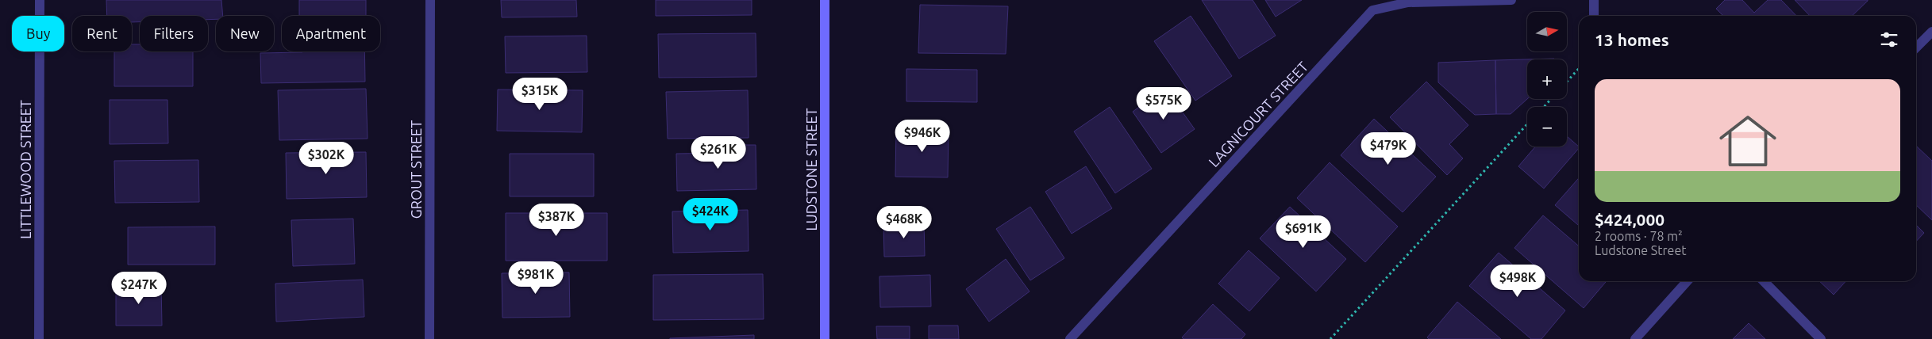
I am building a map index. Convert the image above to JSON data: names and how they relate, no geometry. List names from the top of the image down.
{
  "streets": {
    "street": [
      "LAGNICOURT STREET",
      "LITTLEWOOD STREET",
      "GROUT STREET",
      "LUDSTONE STREET"
    ]
  },
  "north": "right",
  "page": {
    "map_buttons": ["+", "−"],
    "chip": [
      "Buy",
      "Rent",
      "Filters",
      "New",
      "Apartment"
    ],
    "heading": "13 homes",
    "list": [
      {
        "name": "$424,000",
        "note": "2 rooms · 78 m² · Ludstone Street"
      }
    ],
    "price": [
      "$315K",
      "$575K",
      "$946K",
      "$479K",
      "$261K",
      "$302K",
      "$424K",
      "$387K",
      "$468K",
      "$691K",
      "$981K",
      "$498K",
      "$247K"
    ]
  }
}
